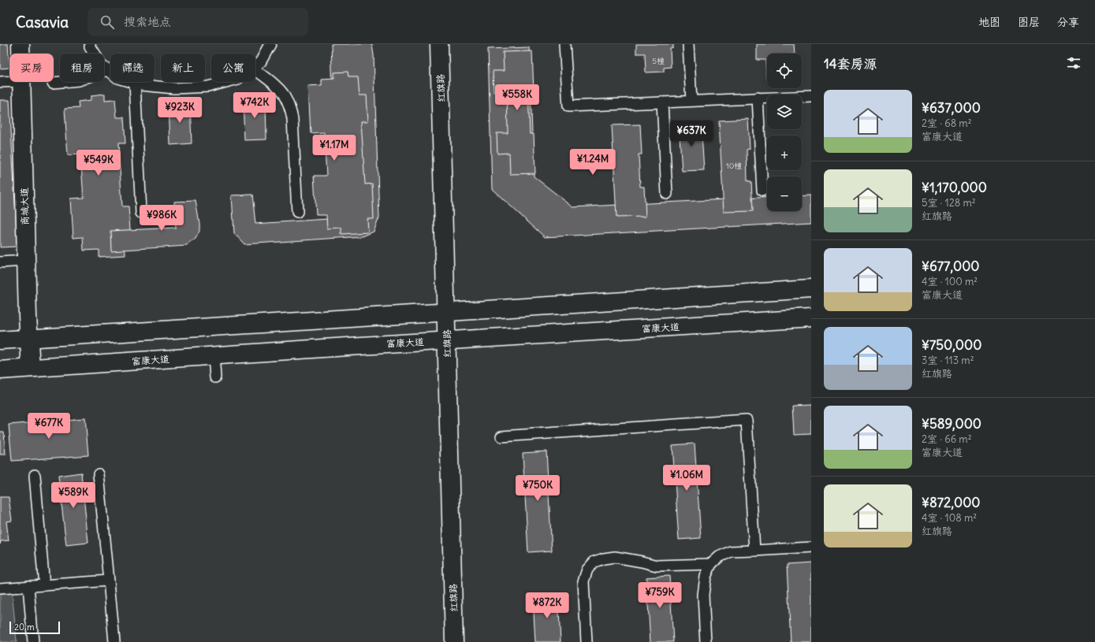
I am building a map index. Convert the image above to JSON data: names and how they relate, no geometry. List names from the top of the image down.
{
  "streets": {
    "street": ["红旗路", "商城大道", "富康大道"]
  },
  "crossings": [
    ["红旗路", "富康大道"],
    ["商城大道", "富康大道"]
  ],
  "house_numbers": ["5幢", "10幢"],
  "scale_bar": "20 m",
  "page": {
    "header": "Casavia",
    "search": "搜索地点",
    "nav": ["地图", "图层", "分享"],
    "heading": "14套房源",
    "map_buttons": ["+", "−"],
    "chip": [
      "买房",
      "租房",
      "筛选",
      "新上",
      "公寓"
    ],
    "list": [
      {
        "name": "¥637,000",
        "note": "2室 · 68 m² · 富康大道"
      },
      {
        "name": "¥1,170,000",
        "note": "5室 · 128 m² · 红旗路"
      },
      {
        "name": "¥677,000",
        "note": "4室 · 100 m² · 富康大道"
      },
      {
        "name": "¥750,000",
        "note": "3室 · 113 m² · 红旗路"
      },
      {
        "name": "¥589,000",
        "note": "2室 · 66 m² · 富康大道"
      },
      {
        "name": "¥872,000",
        "note": "4室 · 108 m² · 红旗路"
      }
    ],
    "price": [
      "¥558K",
      "¥742K",
      "¥923K",
      "¥637K",
      "¥1.17M",
      "¥1.24M",
      "¥549K",
      "¥986K",
      "¥677K",
      "¥1.06M",
      "¥750K",
      "¥589K",
      "¥759K",
      "¥872K"
    ],
    "scale": "20 m"
  }
}
